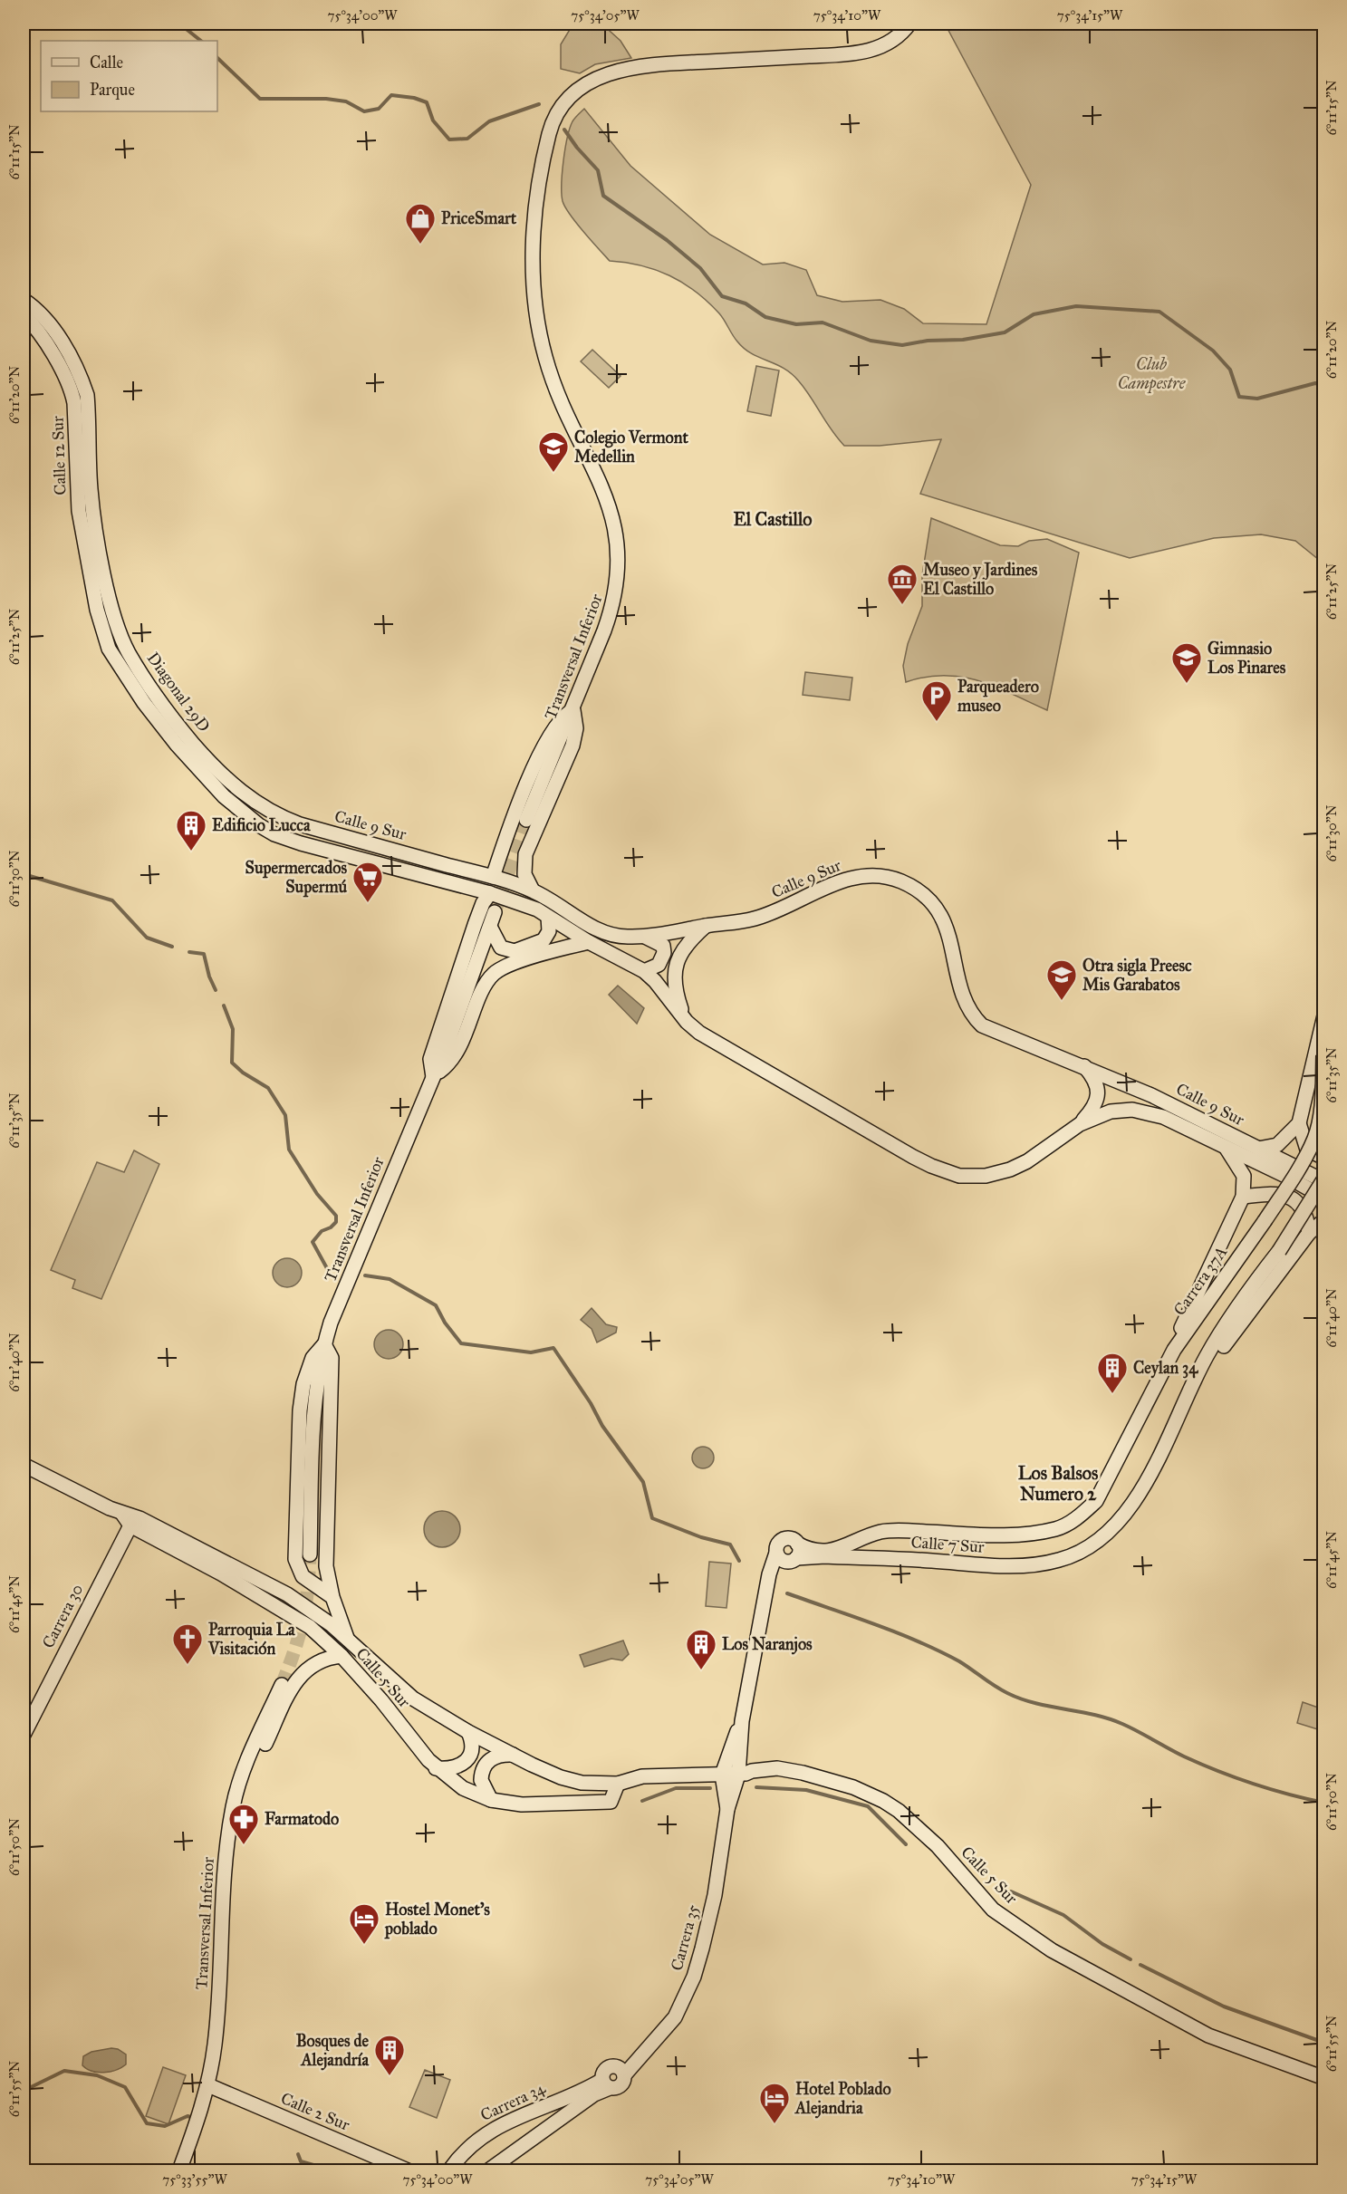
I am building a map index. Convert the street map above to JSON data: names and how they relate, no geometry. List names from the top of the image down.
{
  "streets": {
    "main road": [
      "Calle 12 Sur",
      "Transversal Inferior",
      "Diagonal 29D",
      "Calle 9 Sur",
      "Carrera 37A",
      "Calle 7 Sur",
      "Carrera 30",
      "Calle 5 Sur",
      "Carrera 35",
      "Carrera 34",
      "Calle 2 Sur"
    ]
  },
  "crossings": [
    ["Calle 12 Sur", "Diagonal 29D"],
    ["Transversal Inferior", "Calle 2 Sur"],
    ["Diagonal 29D", "Calle 9 Sur"],
    ["Carrera 37A", "Calle 7 Sur"],
    ["Calle 7 Sur", "Carrera 35"],
    ["Carrera 30", "Calle 5 Sur"],
    ["Calle 5 Sur", "Carrera 35"],
    ["Carrera 35", "Carrera 34"]
  ],
  "districts": ["El Castillo", "Los Balsos Numero 2"],
  "parks": ["Club Campestre"],
  "places": {
    "shop": ["PriceSmart"],
    "school or university": ["Colegio Vermont Medellin", "Gimnasio Los Pinares", "Otra sigla Preesc Mis Garabatos"],
    "museum": ["Museo y Jardines El Castillo"],
    "parking": ["Parqueadero museo"],
    "building": [
      "Edificio Lucca",
      "Ceylan 34",
      "Los Naranjos",
      "Bosques de Alejandría"
    ],
    "supermarket": ["Supermercados Supermú"],
    "church": ["Parroquia La Visitación"],
    "pharmacy": ["Farmatodo"],
    "hotel": ["Hostel Monet's poblado", "Hotel Poblado Alejandria"]
  },
  "legend": ["Calle", "Parque"],
  "coordinates": [
    "75°34'00\"W",
    "75°34'05\"W",
    "75°34'10\"W",
    "75°34'15\"W",
    "6°11'15\"N",
    "6°11'20\"N",
    "6°11'25\"N",
    "6°11'30\"N",
    "6°11'35\"N",
    "6°11'40\"N",
    "6°11'45\"N",
    "6°11'50\"N",
    "6°11'55\"N",
    "75°33'55\"W"
  ]
}
